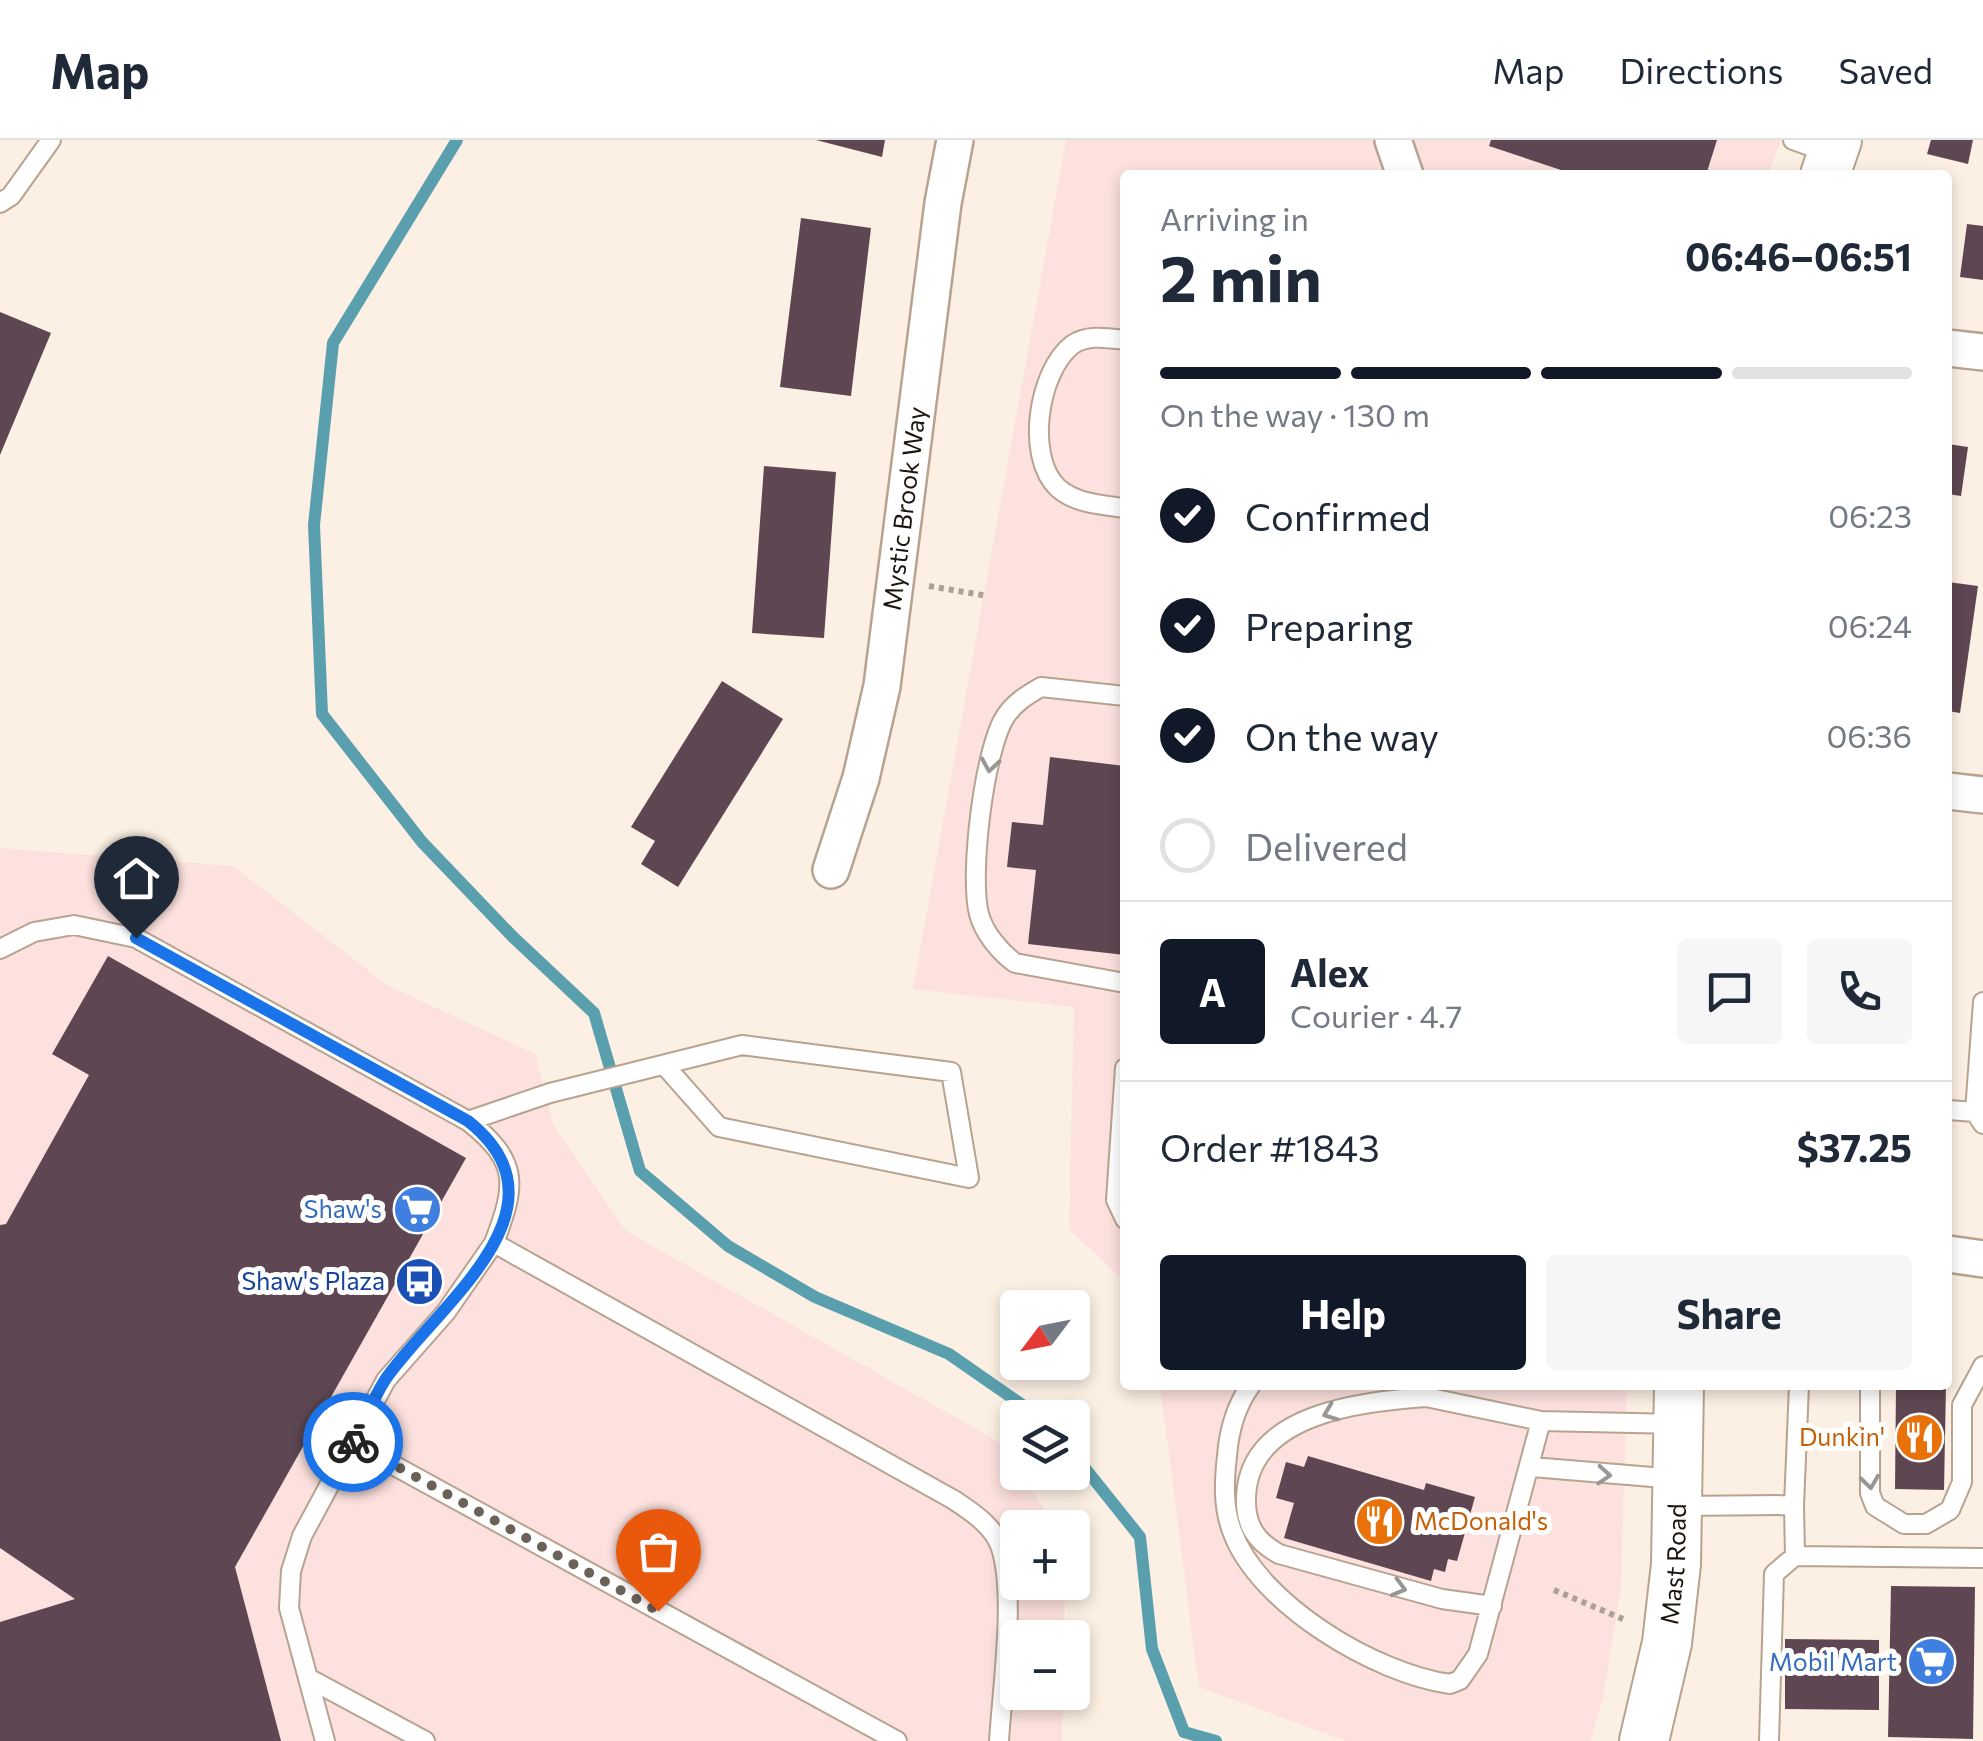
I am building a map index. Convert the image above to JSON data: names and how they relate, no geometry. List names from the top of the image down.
{
  "streets": {
    "main road": ["Mast Road"],
    "street": ["Mystic Brook Way"]
  },
  "places": {
    "supermarket": ["Shaw's", "Mobil Mart"],
    "bus stop": ["Shaw's Plaza"],
    "restaurant": ["Dunkin'", "McDonald's"]
  },
  "north": "bottom left",
  "page": {
    "header": "Map",
    "nav": ["Map", "Directions", "Saved"],
    "heading": ["2 min", "Arriving in", "06:46–06:51"],
    "panel": [
      "Alex",
      "Courier · 4.7",
      "Order #1843",
      "$37.25"
    ],
    "bar": "On the way · 130 m",
    "list": [
      ["Confirmed", "06:23"],
      ["Preparing", "06:24"],
      ["On the way", "06:36"],
      "Delivered"
    ],
    "round": "A",
    "buttons": ["Help", "Share"],
    "map_buttons": ["+", "−"]
  }
}
